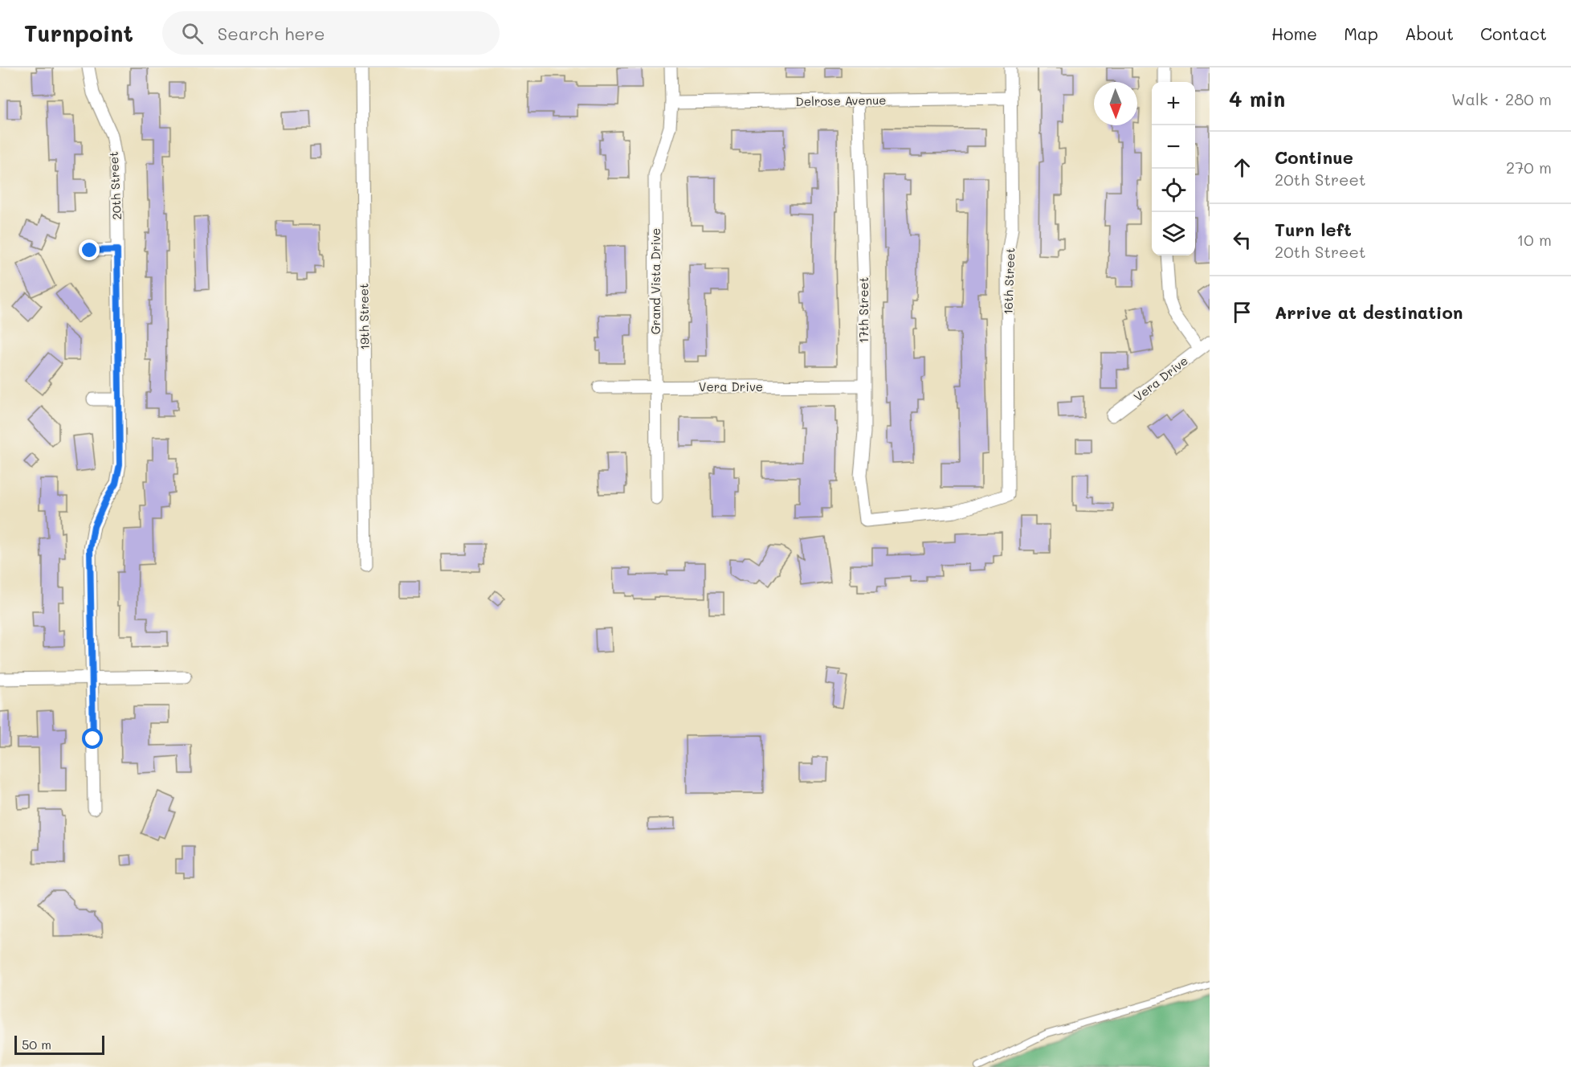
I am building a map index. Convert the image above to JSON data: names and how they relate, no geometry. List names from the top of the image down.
{
  "streets": {
    "street": [
      "Delrose Avenue",
      "20th Street",
      "Grand Vista Drive",
      "16th Street",
      "17th Street",
      "19th Street",
      "Vera Drive"
    ]
  },
  "crossings": [
    ["Delrose Avenue", "Grand Vista Drive"],
    ["Delrose Avenue", "16th Street"],
    ["Delrose Avenue", "17th Street"],
    ["Grand Vista Drive", "Vera Drive"],
    ["16th Street", "17th Street"],
    ["17th Street", "Vera Drive"]
  ],
  "scale_bar": "50 m",
  "north": "bottom",
  "page": {
    "header": "Turnpoint",
    "search": "Search here",
    "nav": [
      "Home",
      "Map",
      "About",
      "Contact"
    ],
    "heading": ["4 min", "Walk · 280 m"],
    "map_buttons": ["+", "−"],
    "list": [
      ["Continue", "20th Street", "270 m"],
      ["Turn left", "20th Street", "10 m"],
      "Arrive at destination"
    ],
    "scale": "50 m"
  }
}
